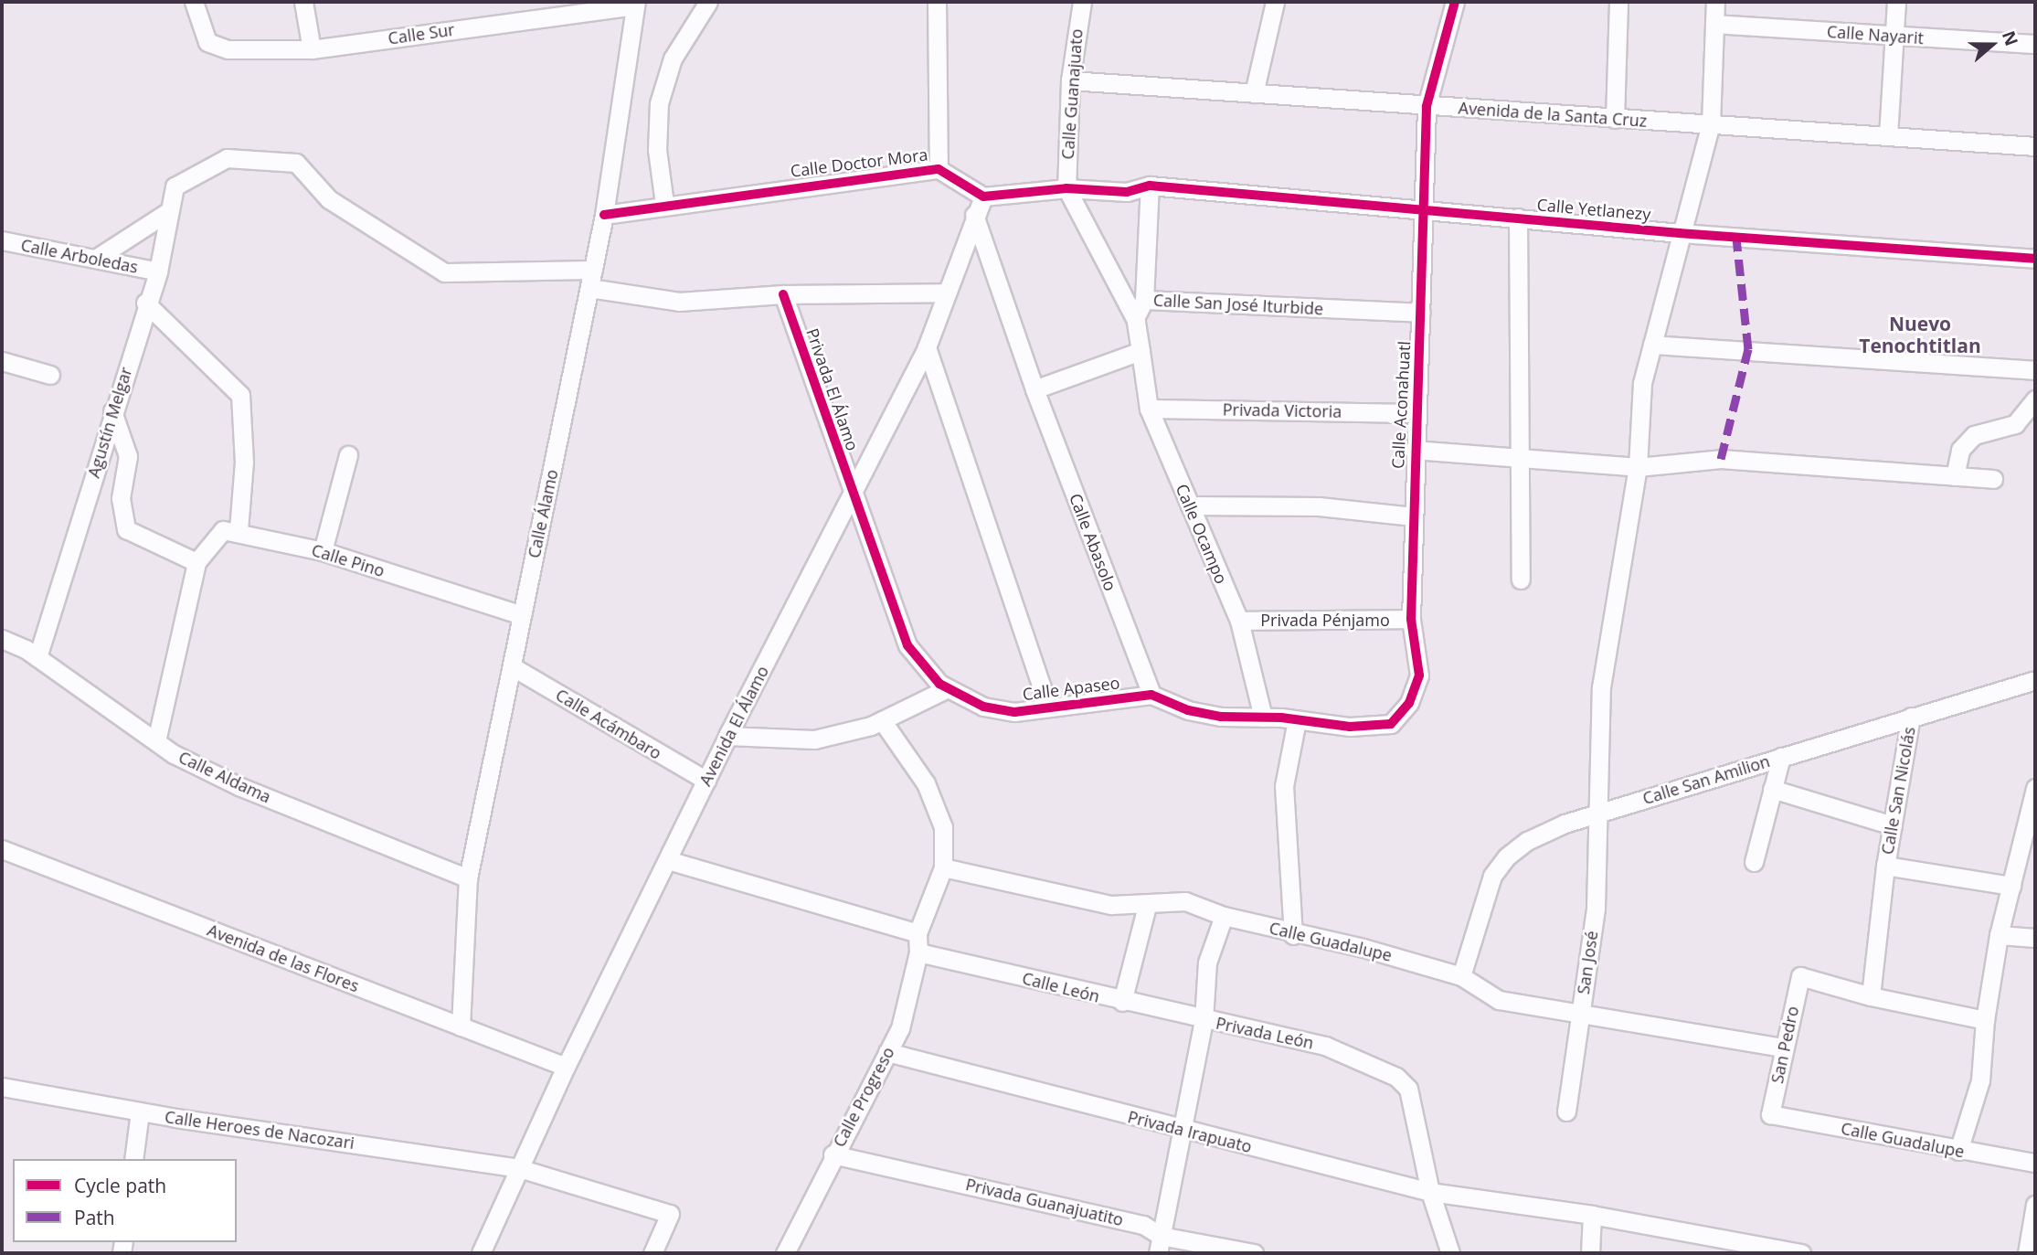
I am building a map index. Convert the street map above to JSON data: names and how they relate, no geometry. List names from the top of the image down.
{
  "streets": {
    "street": [
      "Calle Sur",
      "Calle Nayarit",
      "Calle Guanajuato",
      "Avenida de la Santa Cruz",
      "Calle Doctor Mora",
      "Calle Yetlanezy",
      "Calle Arboledas",
      "Calle San José Iturbide",
      "Privada El Álamo",
      "Calle Aconahuatl",
      "Privada Victoria",
      "Agustín Melgar",
      "Calle Álamo",
      "Calle Ocampo",
      "Calle Abasolo",
      "Calle Pino",
      "Privada Pénjamo",
      "Calle Apaseo",
      "Calle Acámbaro",
      "Avenida El Álamo",
      "Calle Aldama",
      "Calle San Amilion",
      "Calle San Nicolás",
      "Calle Guadalupe",
      "Avenida de las Flores",
      "San José",
      "Calle León",
      "Privada León",
      "San Pedro",
      "Calle Progreso",
      "Calle Heroes de Nacozari",
      "Privada Irapuato",
      "Privada Guanajuatito"
    ]
  },
  "crossings": [
    ["Calle Sur", "Calle Álamo"],
    ["Calle Nayarit", "San José"],
    ["Calle Guanajuato", "Avenida de la Santa Cruz"],
    ["Avenida de la Santa Cruz", "Calle Aconahuatl"],
    ["Avenida de la Santa Cruz", "San José"],
    ["Calle Doctor Mora", "Calle Álamo"],
    ["Calle Doctor Mora", "Avenida El Álamo"],
    ["Calle Yetlanezy", "Calle Aconahuatl"],
    ["Calle Yetlanezy", "San José"],
    ["Calle Arboledas", "Agustín Melgar"],
    ["Calle San José Iturbide", "Calle Aconahuatl"],
    ["Calle San José Iturbide", "Calle Ocampo"],
    ["Privada El Álamo", "Calle Apaseo"],
    ["Privada El Álamo", "Avenida El Álamo"],
    ["Calle Aconahuatl", "Privada Victoria"],
    ["Calle Aconahuatl", "Privada Pénjamo"],
    ["Privada Victoria", "Calle Ocampo"],
    ["Agustín Melgar", "Calle Álamo"],
    ["Agustín Melgar", "Calle Aldama"],
    ["Calle Álamo", "Calle Pino"],
    ["Calle Álamo", "Calle Acámbaro"],
    ["Calle Álamo", "Calle Aldama"],
    ["Calle Álamo", "Avenida de las Flores"],
    ["Calle Ocampo", "Privada Pénjamo"],
    ["Calle Abasolo", "Calle Apaseo"],
    ["Calle Abasolo", "Avenida El Álamo"],
    ["Calle Apaseo", "Avenida El Álamo"],
    ["Calle Acámbaro", "Avenida El Álamo"],
    ["Avenida El Álamo", "Avenida de las Flores"],
    ["Avenida El Álamo", "Calle Heroes de Nacozari"],
    ["Calle San Amilion", "Calle San Nicolás"],
    ["Calle San Amilion", "Calle Guadalupe"],
    ["Calle San Amilion", "San José"],
    ["Calle San Nicolás", "San Pedro"],
    ["Calle Guadalupe", "San José"],
    ["Calle Guadalupe", "San Pedro"],
    ["Calle León", "Privada León"],
    ["Calle León", "Calle Progreso"],
    ["Privada León", "Privada Irapuato"],
    ["Calle Progreso", "Privada Irapuato"],
    ["Calle Progreso", "Privada Guanajuatito"]
  ],
  "districts": ["Nuevo Tenochtitlan"],
  "legend": ["Cycle path", "Path"],
  "north": "right"
}
